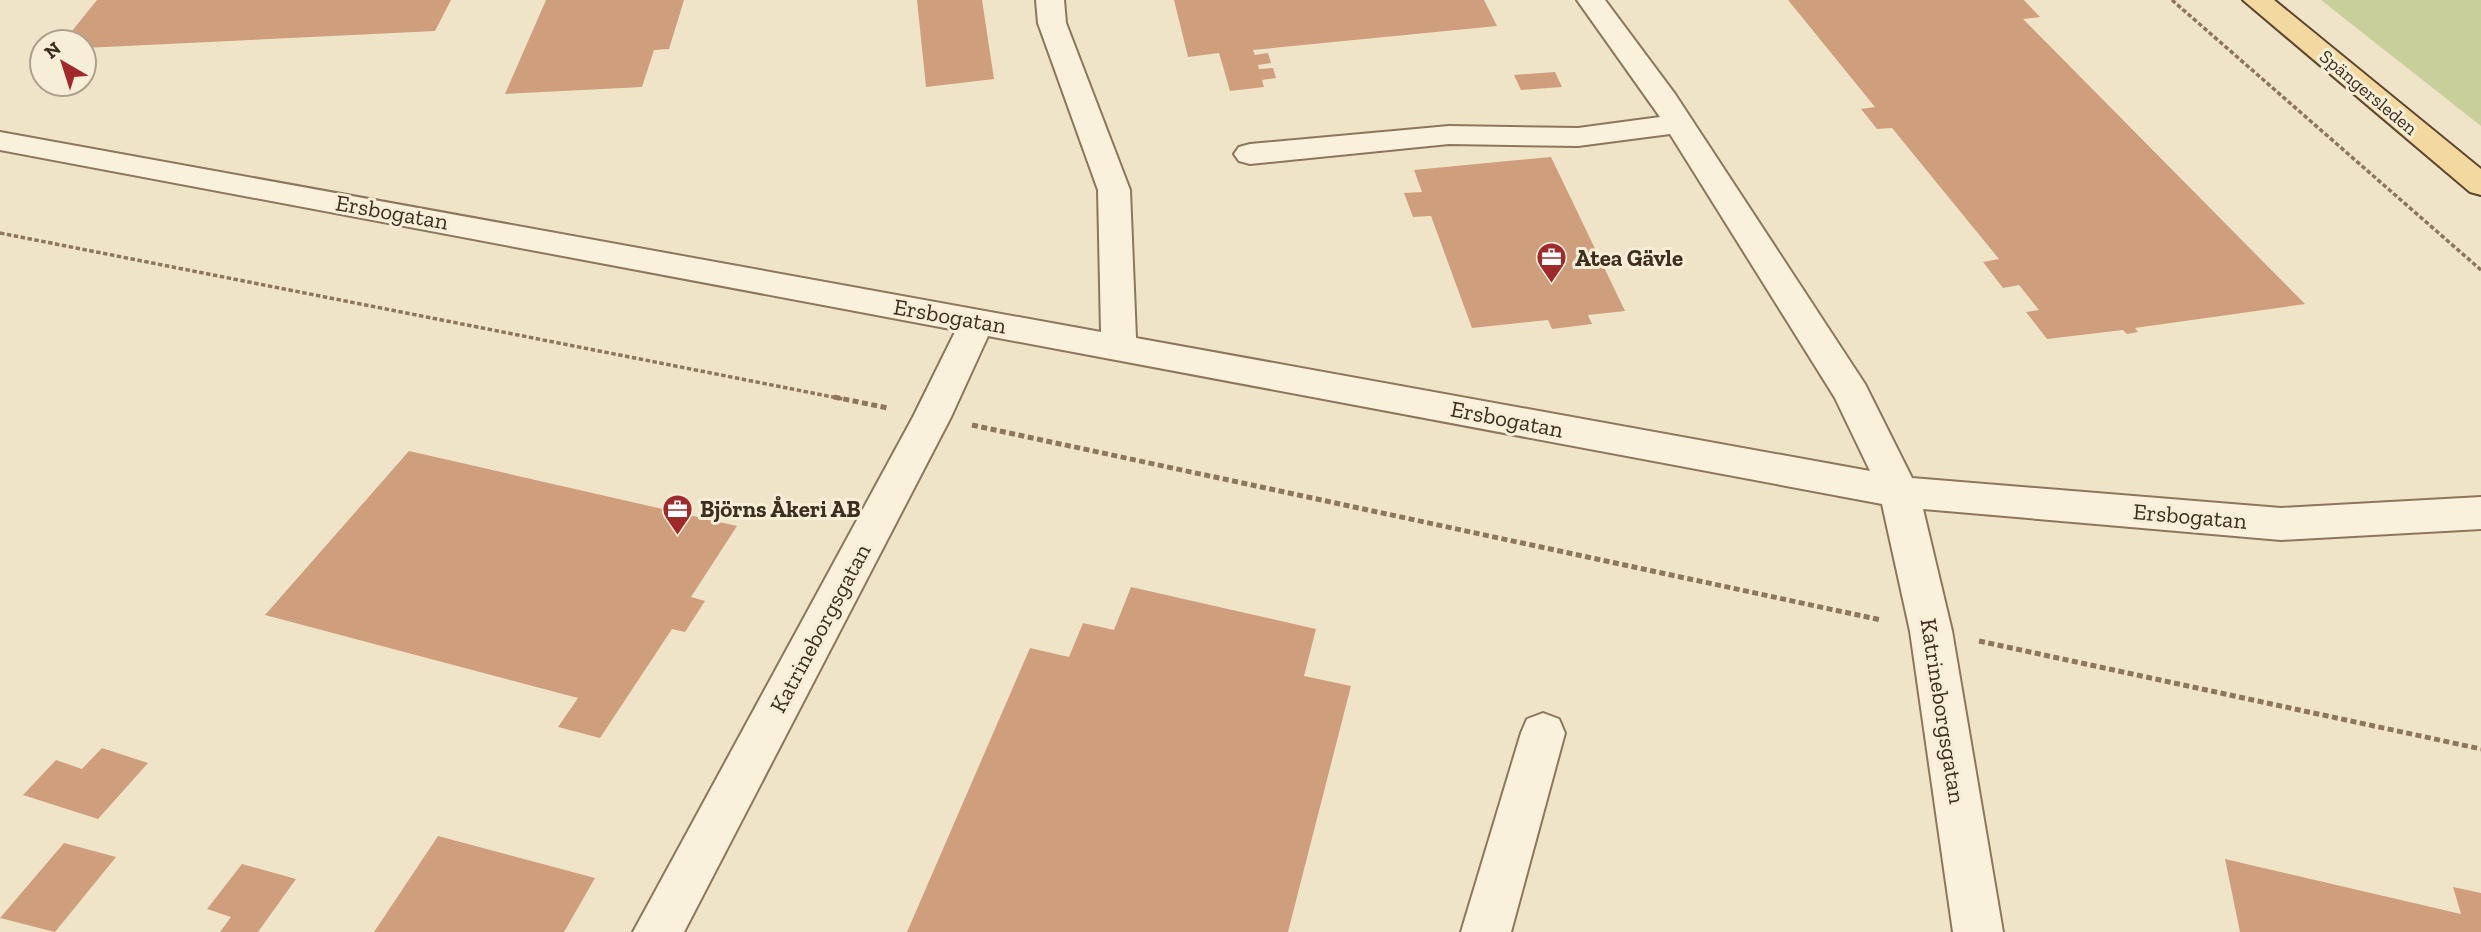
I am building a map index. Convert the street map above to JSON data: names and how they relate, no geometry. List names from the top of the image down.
{
  "streets": {
    "main road": ["Spängersleden"],
    "street": ["Ersbogatan", "Katrineborgsgatan"]
  },
  "crossings": [
    ["Ersbogatan", "Katrineborgsgatan"]
  ],
  "places": {
    "office": ["Atea Gävle", "Björns Åkeri AB"]
  },
  "north": "top left"
}
